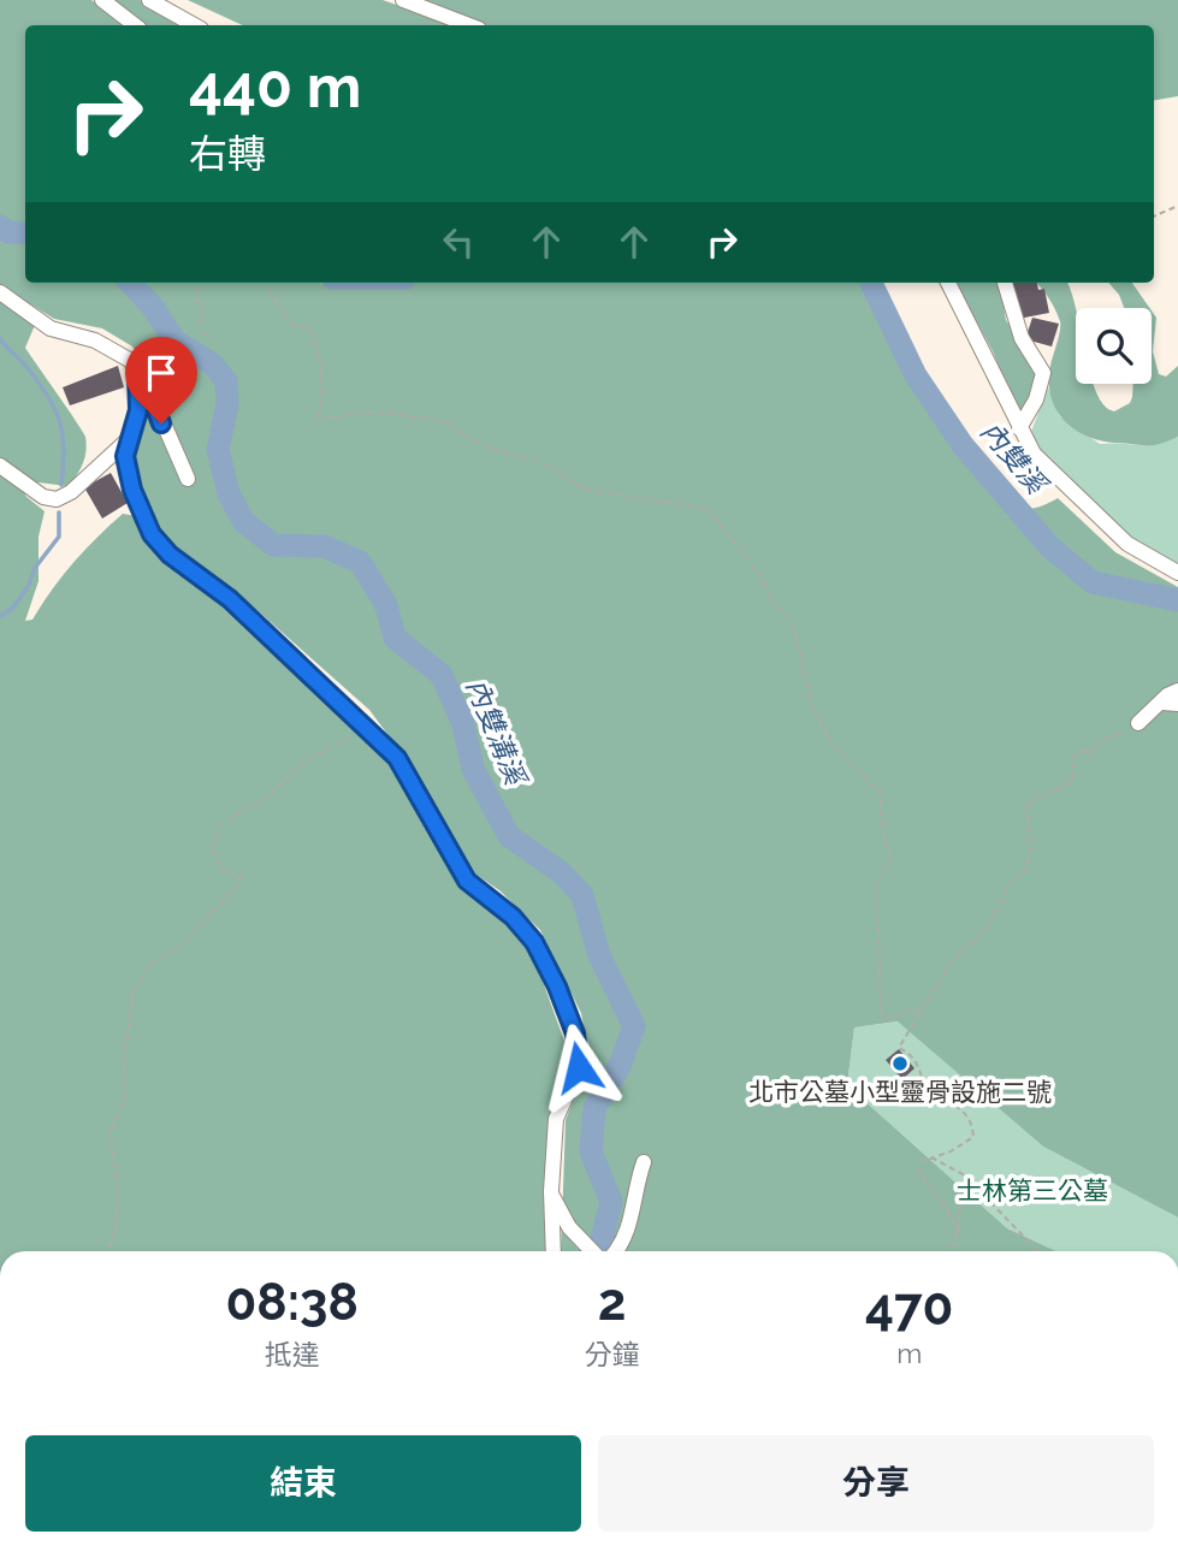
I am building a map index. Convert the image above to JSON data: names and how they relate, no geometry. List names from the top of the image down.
{
  "water": ["內雙溪", "內雙溝溪"],
  "parks": ["士林第三公墓"],
  "places": ["北市公墓小型靈骨設施二號"],
  "page": {
    "turn": ["440 m", "右轉"],
    "eta": [
      "08:38",
      "抵達",
      "2",
      "分鐘",
      "470",
      "m"
    ],
    "buttons": ["結束", "分享"]
  }
}
